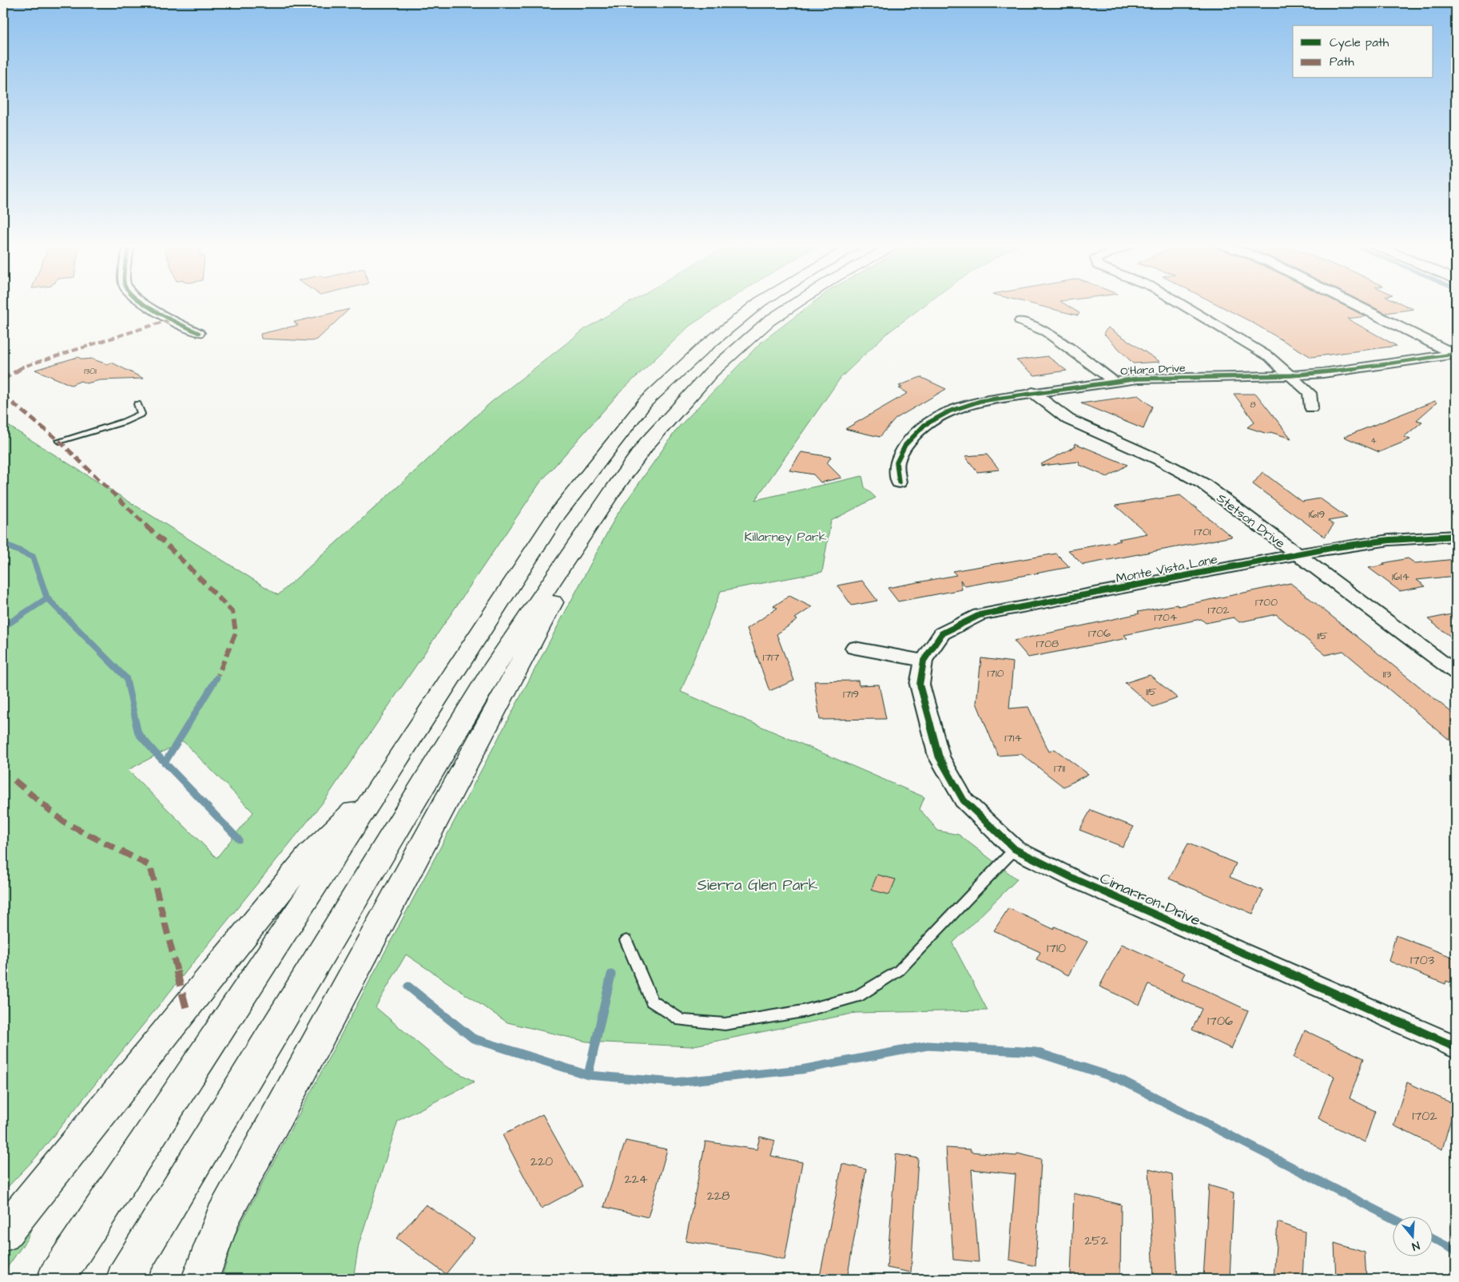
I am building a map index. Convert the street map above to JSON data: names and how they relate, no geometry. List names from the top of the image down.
{
  "streets": {
    "street": [
      "O'Hara Drive",
      "Stetson Drive",
      "Monte Vista Lane",
      "Cimarron Drive"
    ]
  },
  "crossings": [
    ["O'Hara Drive", "Stetson Drive"],
    ["Stetson Drive", "Monte Vista Lane"],
    ["Monte Vista Lane", "Cimarron Drive"]
  ],
  "parks": ["Killarney Park", "Sierra Glen Park"],
  "house_numbers": [
    "1301",
    "8",
    "4",
    "1619",
    "1701",
    "1614",
    "1700",
    "1702",
    "1704",
    "1706",
    "115",
    "1708",
    "1717",
    "1710",
    "113",
    "115",
    "1719",
    "1714",
    "1711",
    "1710",
    "1703",
    "1706",
    "1702",
    "220",
    "224",
    "228",
    "252"
  ],
  "legend": ["Cycle path", "Path"],
  "north": "bottom"
}
